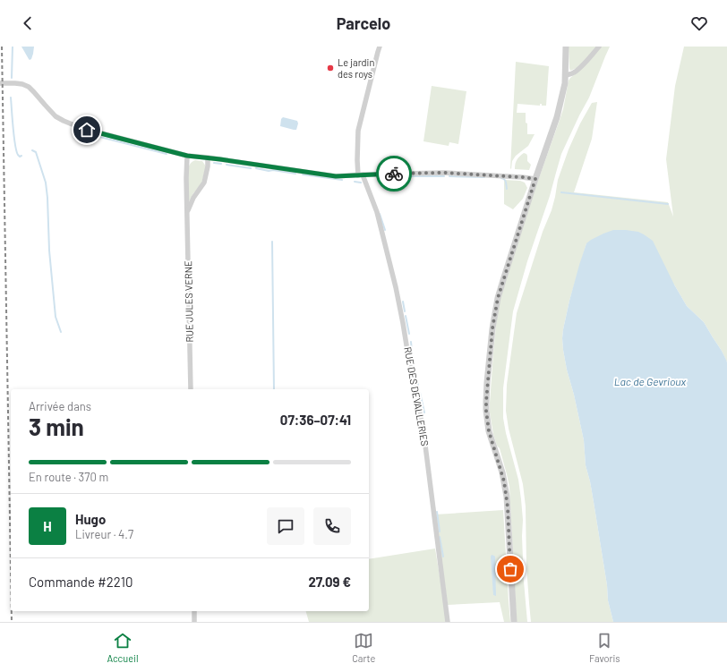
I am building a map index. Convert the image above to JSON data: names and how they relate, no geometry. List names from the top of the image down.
{
  "streets": {
    "street": ["RUE JULES VERNE", "RUE DES DEVALLERIES"]
  },
  "water": ["Lac de Gevrioux"],
  "places": ["Le jardin des roys"],
  "page": {
    "header": "Parcelo",
    "heading": ["3 min", "Arrivée dans", "07:36–07:41"],
    "panel": [
      "Hugo",
      "Livreur · 4.7",
      "Commande #2210",
      "27.09 €"
    ],
    "bar": "En route · 370 m",
    "round": "H",
    "tabs": ["Accueil", "Carte", "Favoris"]
  }
}
